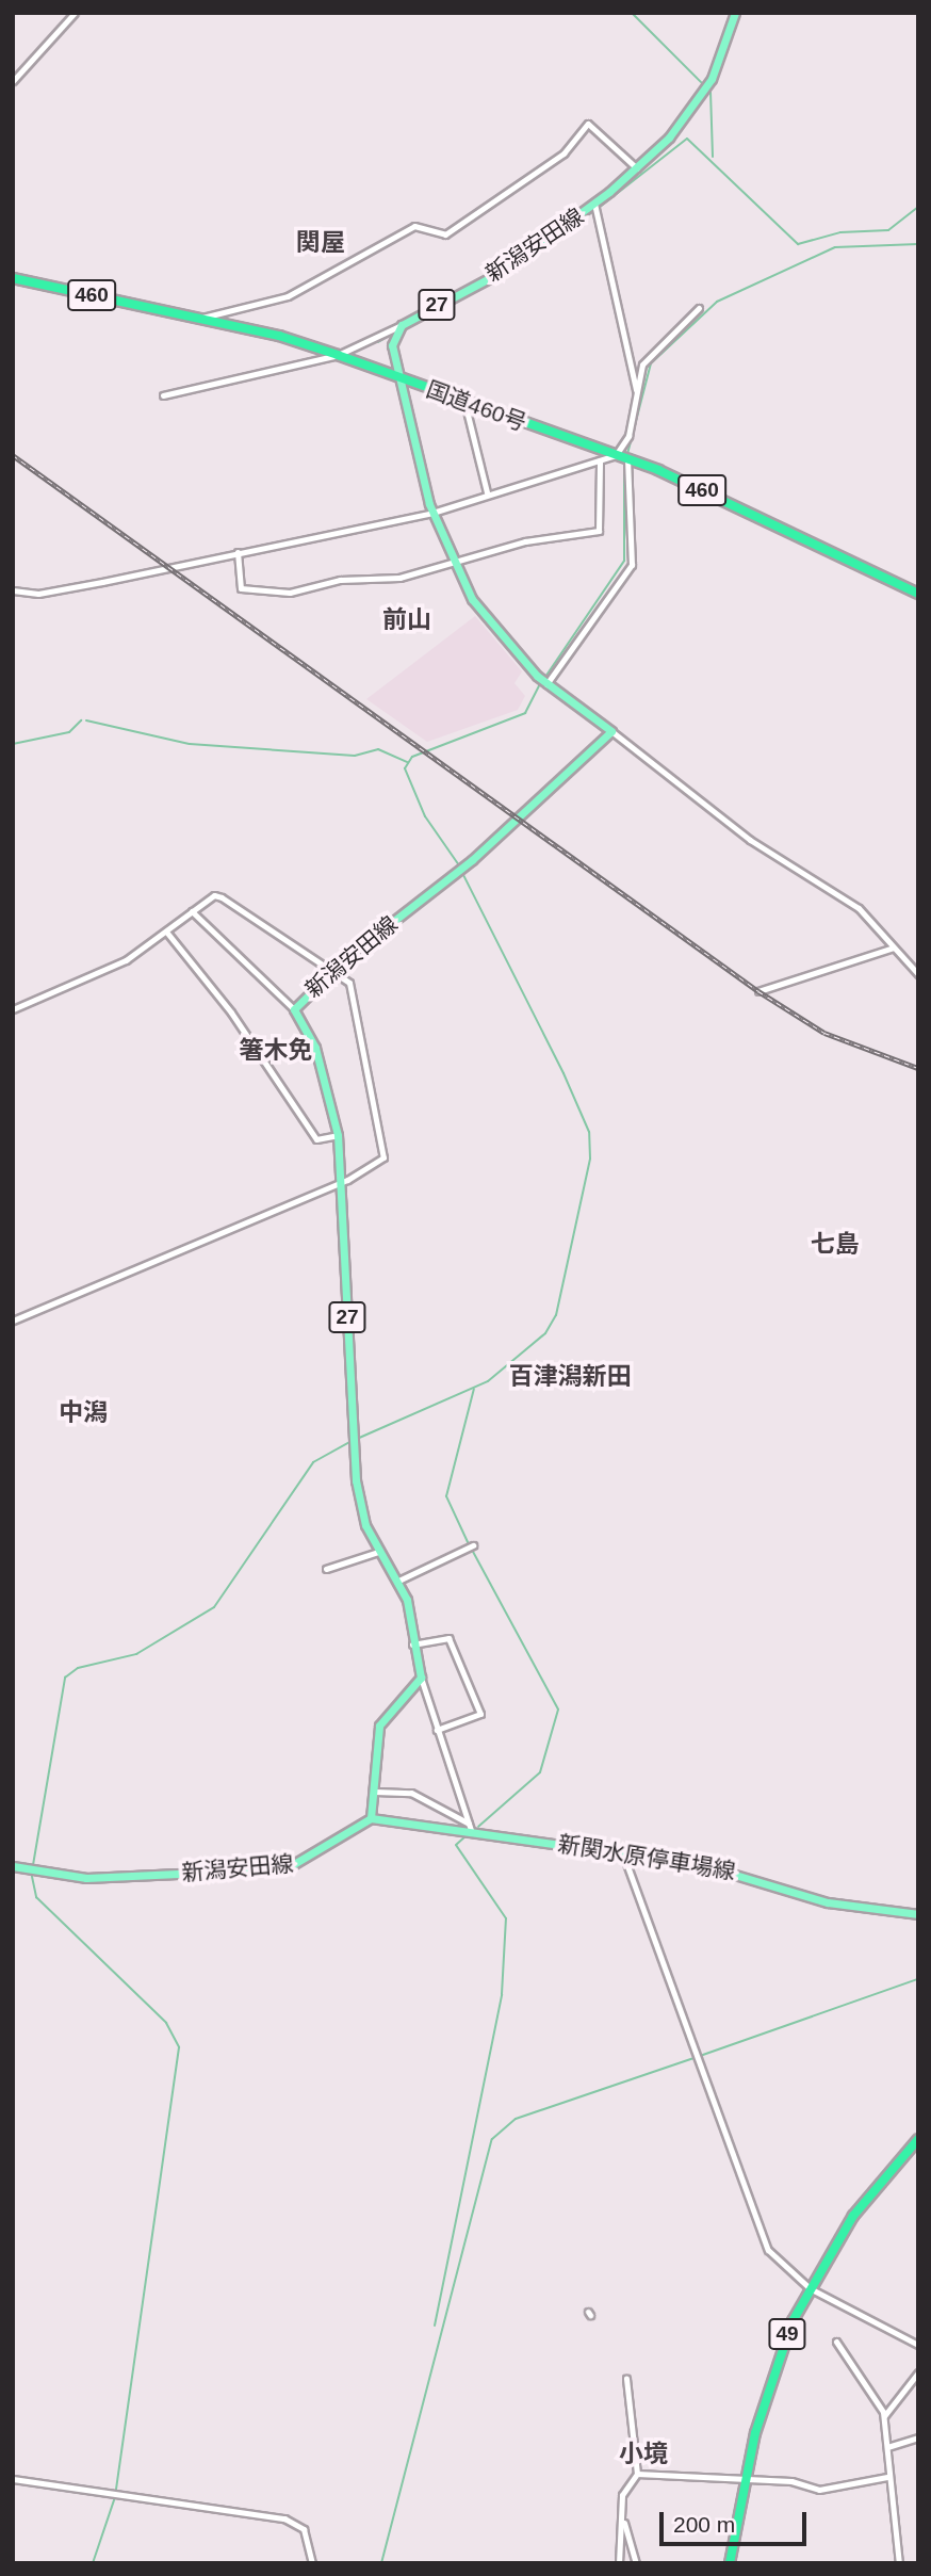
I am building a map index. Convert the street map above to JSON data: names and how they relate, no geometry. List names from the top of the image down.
{
  "streets": {
    "highway": ["460", "国道460号", "49"],
    "main road": ["新潟安田線", "27", "新関水原停車場線"]
  },
  "crossings": [
    ["新潟安田線", "27"],
    ["新潟安田線", "新関水原停車場線"],
    ["27", "国道460号"]
  ],
  "districts": [
    "関屋",
    "前山",
    "箸木免",
    "七島",
    "百津潟新田",
    "中潟",
    "小境"
  ],
  "scale_bar": "200 m"
}
